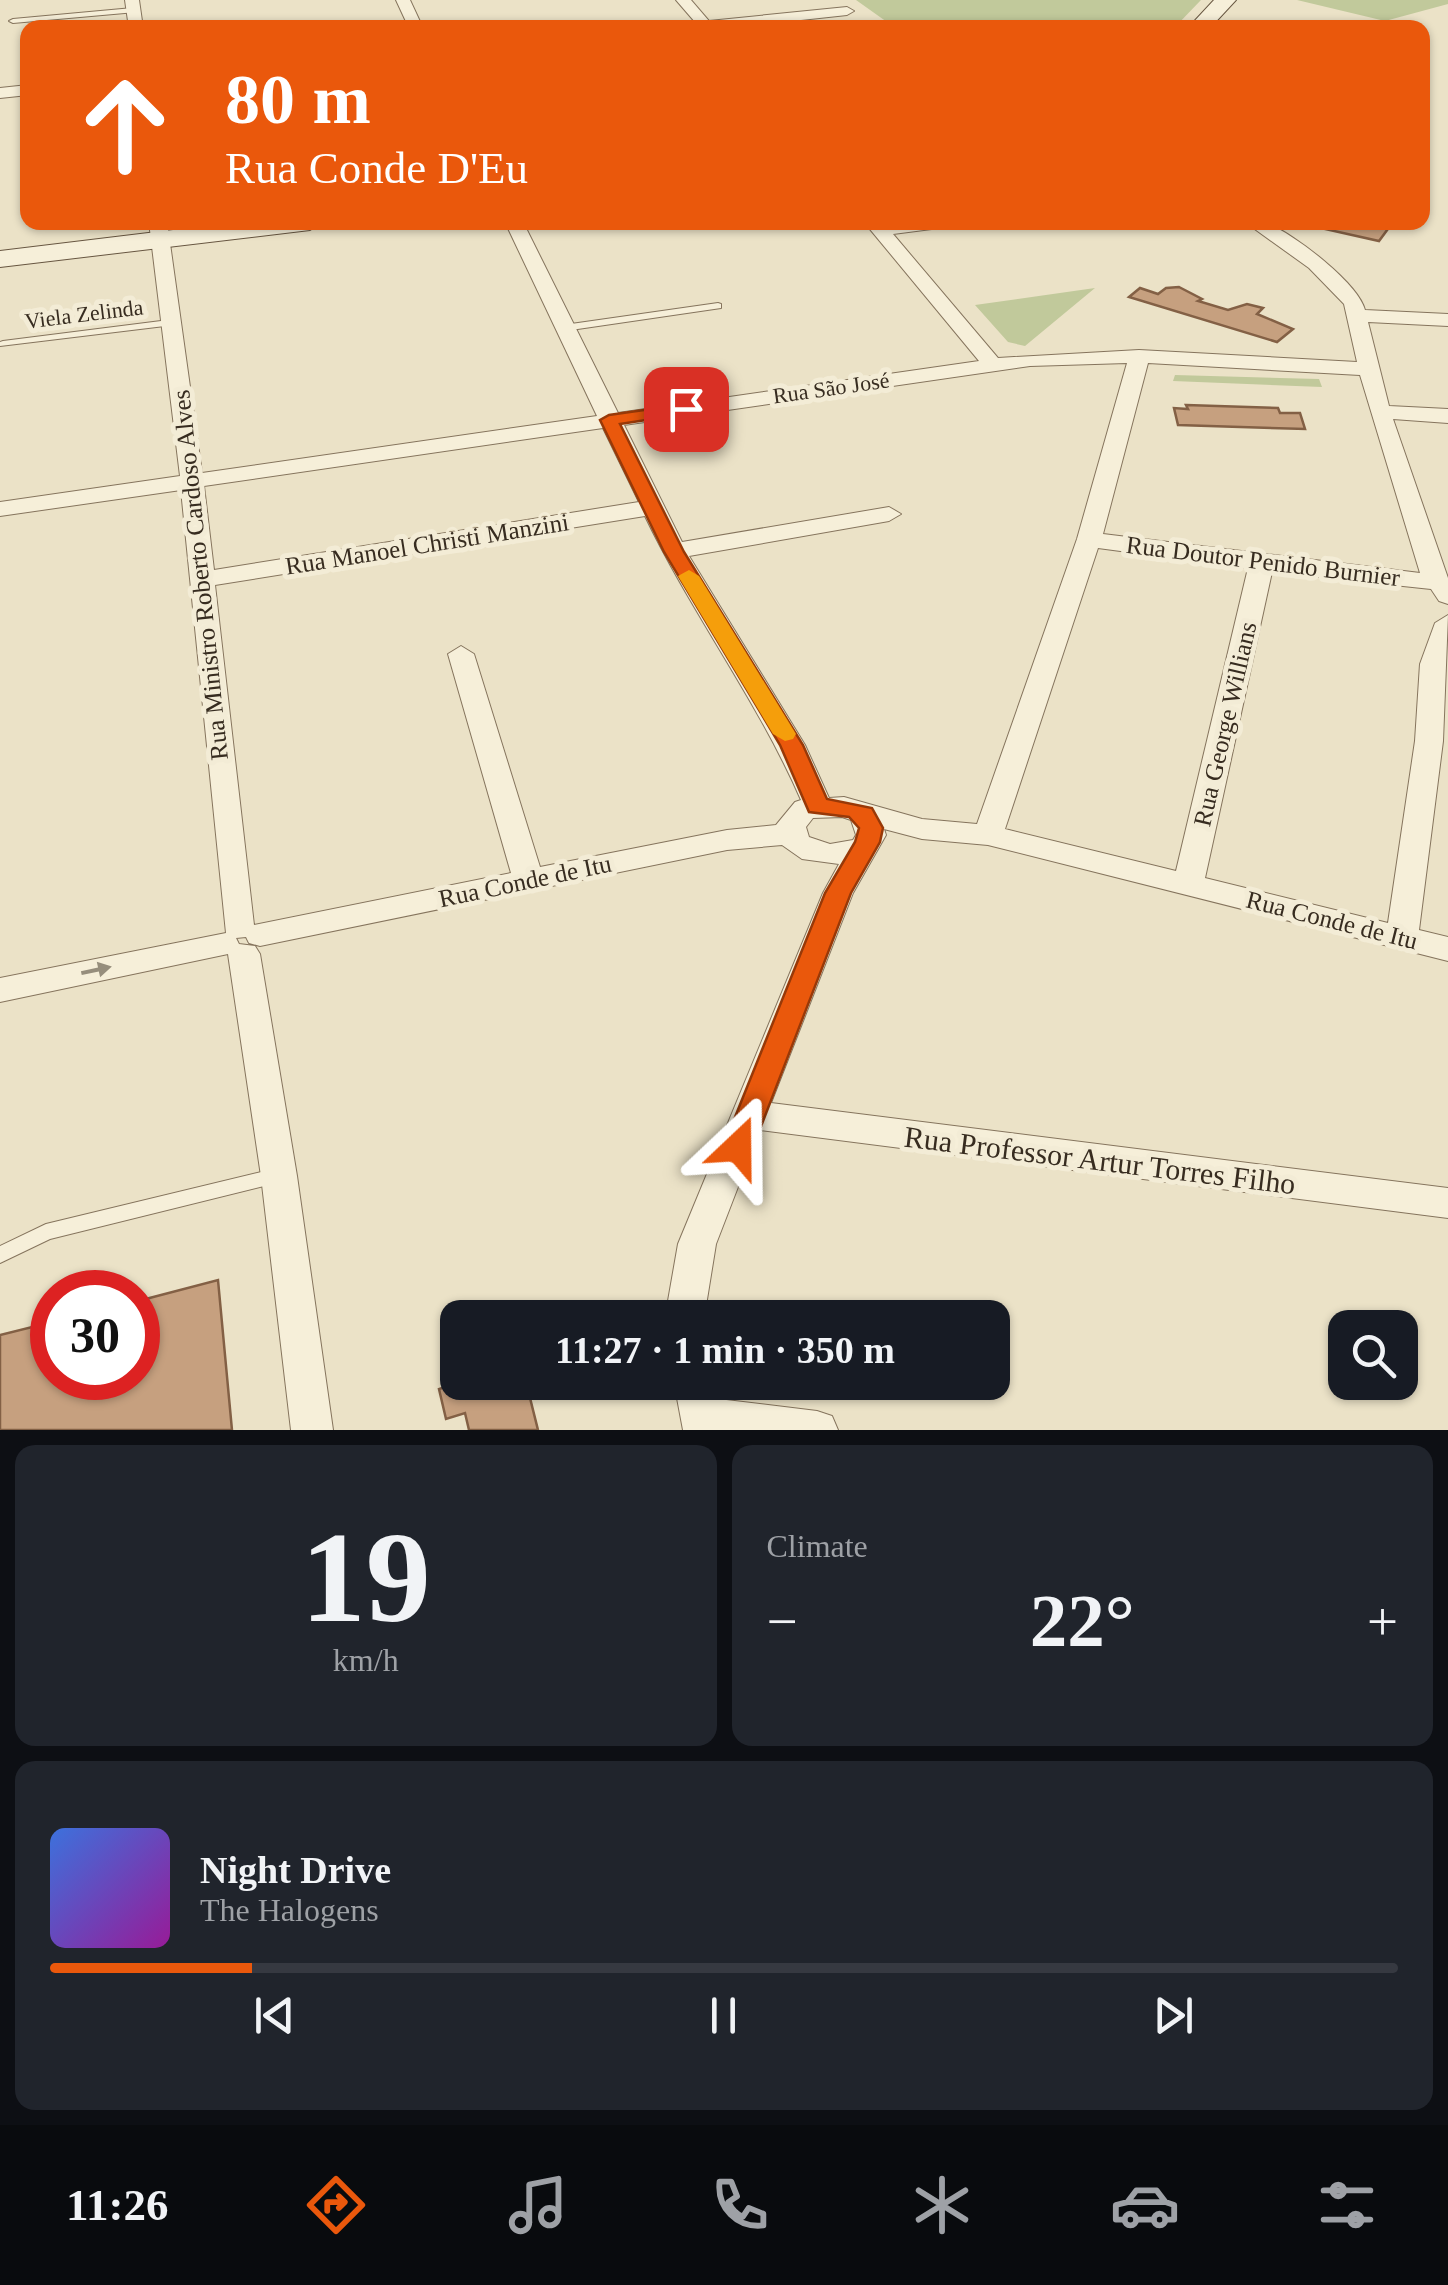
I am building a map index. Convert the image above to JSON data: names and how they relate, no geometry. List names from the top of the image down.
{
  "streets": {
    "street": [
      "Rua São José",
      "Rua Manoel Christi Manzini",
      "Rua Doutor Penido Burnier",
      "Rua Ministro Roberto Cardoso Alves",
      "Rua George Willians",
      "Rua Conde de Itu",
      "Rua Professor Artur Torres Filho"
    ],
    "lane": ["Viela Zelinda"]
  },
  "crossings": [
    ["Viela Zelinda", "Rua Ministro Roberto Cardoso Alves"],
    ["Rua São José", "Rua Ministro Roberto Cardoso Alves"],
    ["Rua Manoel Christi Manzini", "Rua Ministro Roberto Cardoso Alves"],
    ["Rua Doutor Penido Burnier", "Rua George Willians"],
    ["Rua Ministro Roberto Cardoso Alves", "Rua Conde de Itu"],
    ["Rua George Willians", "Rua Conde de Itu"]
  ],
  "page": {
    "turn": ["80 m", "Rua Conde D'Eu"],
    "limit": "30",
    "trip": "11:27 · 1 min · 350 m",
    "tile": [
      ["19", "km/h"],
      "Climate"
    ],
    "heat": ["−", "22°", "+"],
    "song": ["Night Drive", "The Halogens"],
    "tabs": "11:26"
  }
}
